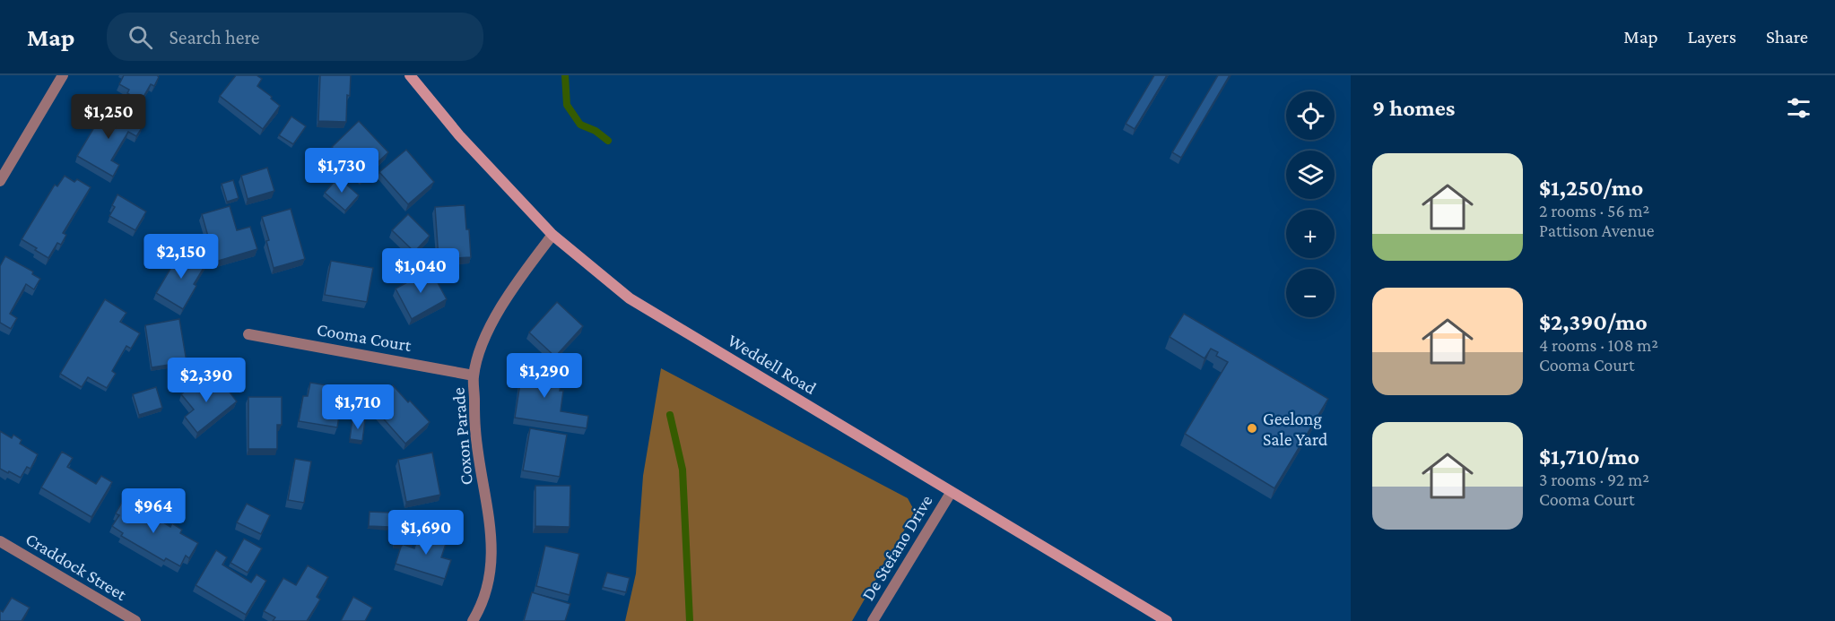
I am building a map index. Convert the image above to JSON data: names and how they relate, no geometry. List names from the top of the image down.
{
  "streets": {
    "street": [
      "Cooma Court",
      "Weddell Road",
      "Coxon Parade",
      "De Stefano Drive",
      "Craddock Street"
    ]
  },
  "crossings": [
    ["Cooma Court", "Coxon Parade"],
    ["Weddell Road", "Coxon Parade"],
    ["Weddell Road", "De Stefano Drive"]
  ],
  "places": ["Geelong Sale Yard"],
  "page": {
    "header": "Map",
    "search": "Search here",
    "nav": ["Map", "Layers", "Share"],
    "heading": "9 homes",
    "map_buttons": ["+", "−"],
    "price": [
      "$1,250",
      "$1,730",
      "$2,150",
      "$1,040",
      "$1,290",
      "$2,390",
      "$1,710",
      "$964",
      "$1,690"
    ],
    "list": [
      {
        "name": "$1,250/mo",
        "note": "2 rooms · 56 m² · Pattison Avenue"
      },
      {
        "name": "$2,390/mo",
        "note": "4 rooms · 108 m² · Cooma Court"
      },
      {
        "name": "$1,710/mo",
        "note": "3 rooms · 92 m² · Cooma Court"
      }
    ]
  }
}
